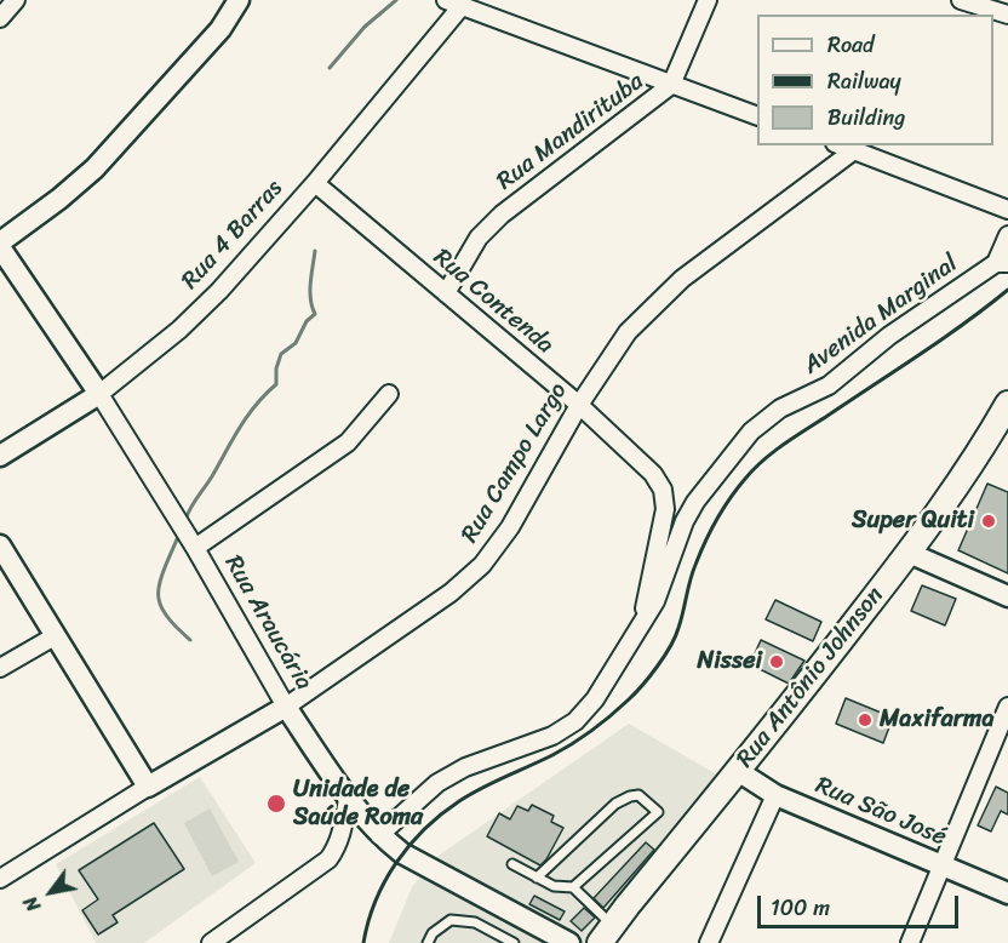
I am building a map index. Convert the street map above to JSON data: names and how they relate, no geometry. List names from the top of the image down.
{
  "streets": {
    "main road": ["Rua Antônio Johnson"],
    "street": [
      "Rua Mandirituba",
      "Rua 4 Barras",
      "Rua Contenda",
      "Avenida Marginal",
      "Rua Campo Largo",
      "Rua Araucária",
      "Rua São José"
    ]
  },
  "crossings": [
    ["Rua Mandirituba", "Rua Contenda"],
    ["Rua 4 Barras", "Rua Contenda"],
    ["Rua 4 Barras", "Rua Araucária"],
    ["Rua Contenda", "Avenida Marginal"],
    ["Rua Contenda", "Rua Campo Largo"],
    ["Avenida Marginal", "Rua Araucária"],
    ["Rua Campo Largo", "Rua Araucária"],
    ["Rua Antônio Johnson", "Rua São José"]
  ],
  "places": [
    "Super Quiti",
    "Nissei",
    "Maxifarma",
    "Unidade de Saúde Roma"
  ],
  "legend": ["Road", "Railway", "Building"],
  "scale_bar": "100 m",
  "north": "bottom left"
}
